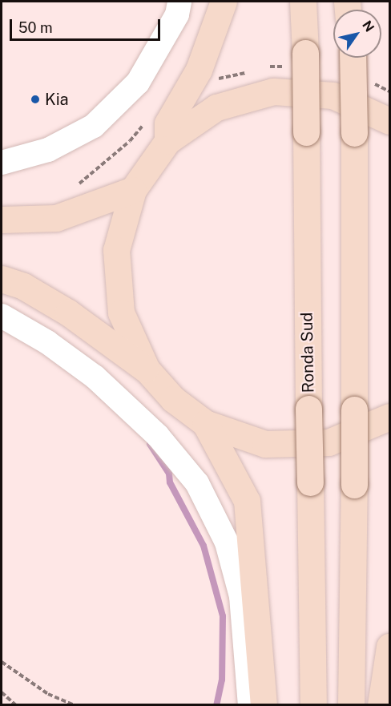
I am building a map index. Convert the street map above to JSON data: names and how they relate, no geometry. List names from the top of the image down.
{
  "streets": {
    "main road": ["Ronda Sud"]
  },
  "places": ["Kia"],
  "scale_bar": "50 m",
  "north": "top right"
}
